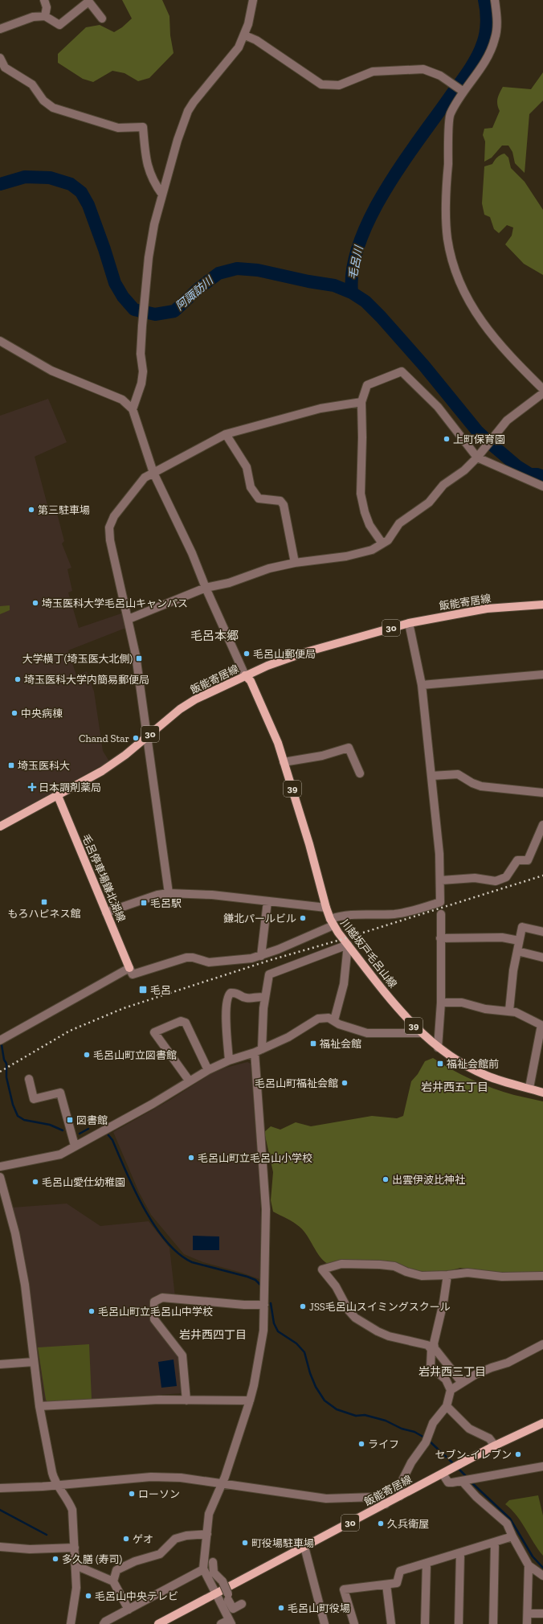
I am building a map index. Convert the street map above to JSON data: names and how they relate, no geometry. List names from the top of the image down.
{
  "streets": {
    "main road": [
      "飯能寄居線",
      "30",
      "39",
      "毛呂停車場鎌北湖線",
      "川越坂戸毛呂山線"
    ]
  },
  "crossings": [
    ["飯能寄居線", "毛呂停車場鎌北湖線"],
    ["飯能寄居線", "川越坂戸毛呂山線"]
  ],
  "districts": [
    "毛呂本郷",
    "岩井西五丁目",
    "岩井西四丁目",
    "岩井西三丁目"
  ],
  "water": ["毛呂川", "阿諏訪川"],
  "places": {
    "other": [
      "上町保育園",
      "第三駐車場",
      "埼玉医科大学毛呂山キャンパス",
      "毛呂山郵便局",
      "埼玉医科大学内簡易郵便局",
      "中央病棟",
      "Chand Star",
      "鎌北パールビル",
      "毛呂山町立図書館",
      "毛呂山町福祉会館",
      "毛呂山町立毛呂山小学校",
      "出雲伊波比神社",
      "毛呂山愛仕幼稚園",
      "JSS毛呂山スイミングスクール",
      "毛呂山町立毛呂山中学校",
      "ライフ",
      "セブン-イレブン",
      "ローソン",
      "久兵衛屋",
      "ゲオ",
      "町役場駐車場",
      "多久膳 (寿司)",
      "毛呂山中央テレビ",
      "毛呂山町役場"
    ],
    "transit": [
      "大学横丁(埼玉医大北側)",
      "埼玉医科大",
      "もろハピネス館",
      "毛呂駅",
      "毛呂",
      "福祉会館",
      "福祉会館前",
      "図書館"
    ],
    "health": ["日本調剤薬局"]
  }
}
